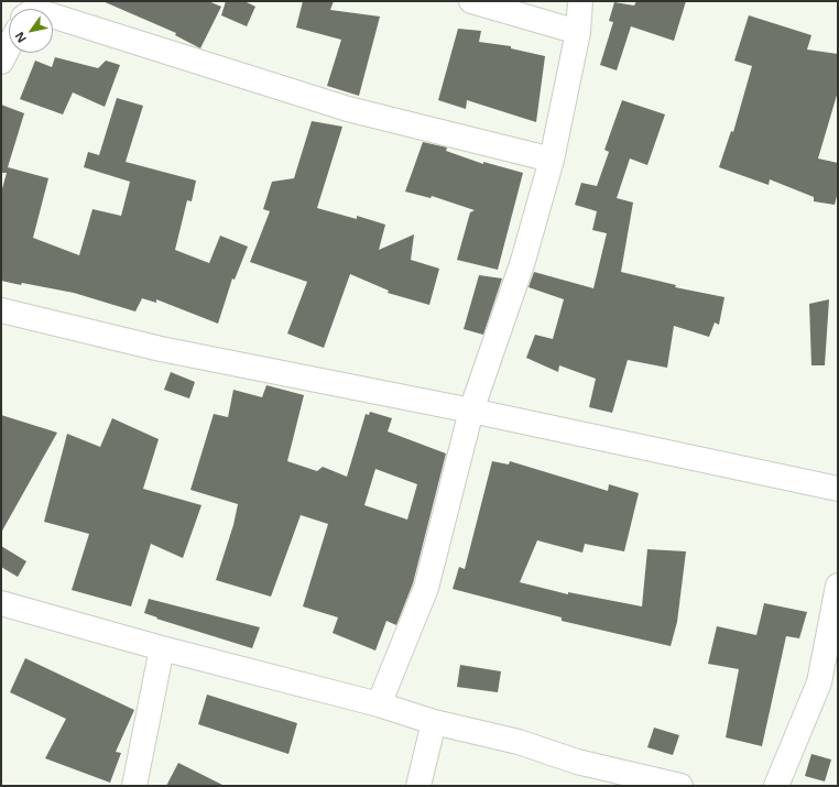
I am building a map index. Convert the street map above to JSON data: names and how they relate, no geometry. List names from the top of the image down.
{
  "north": "bottom left"
}
